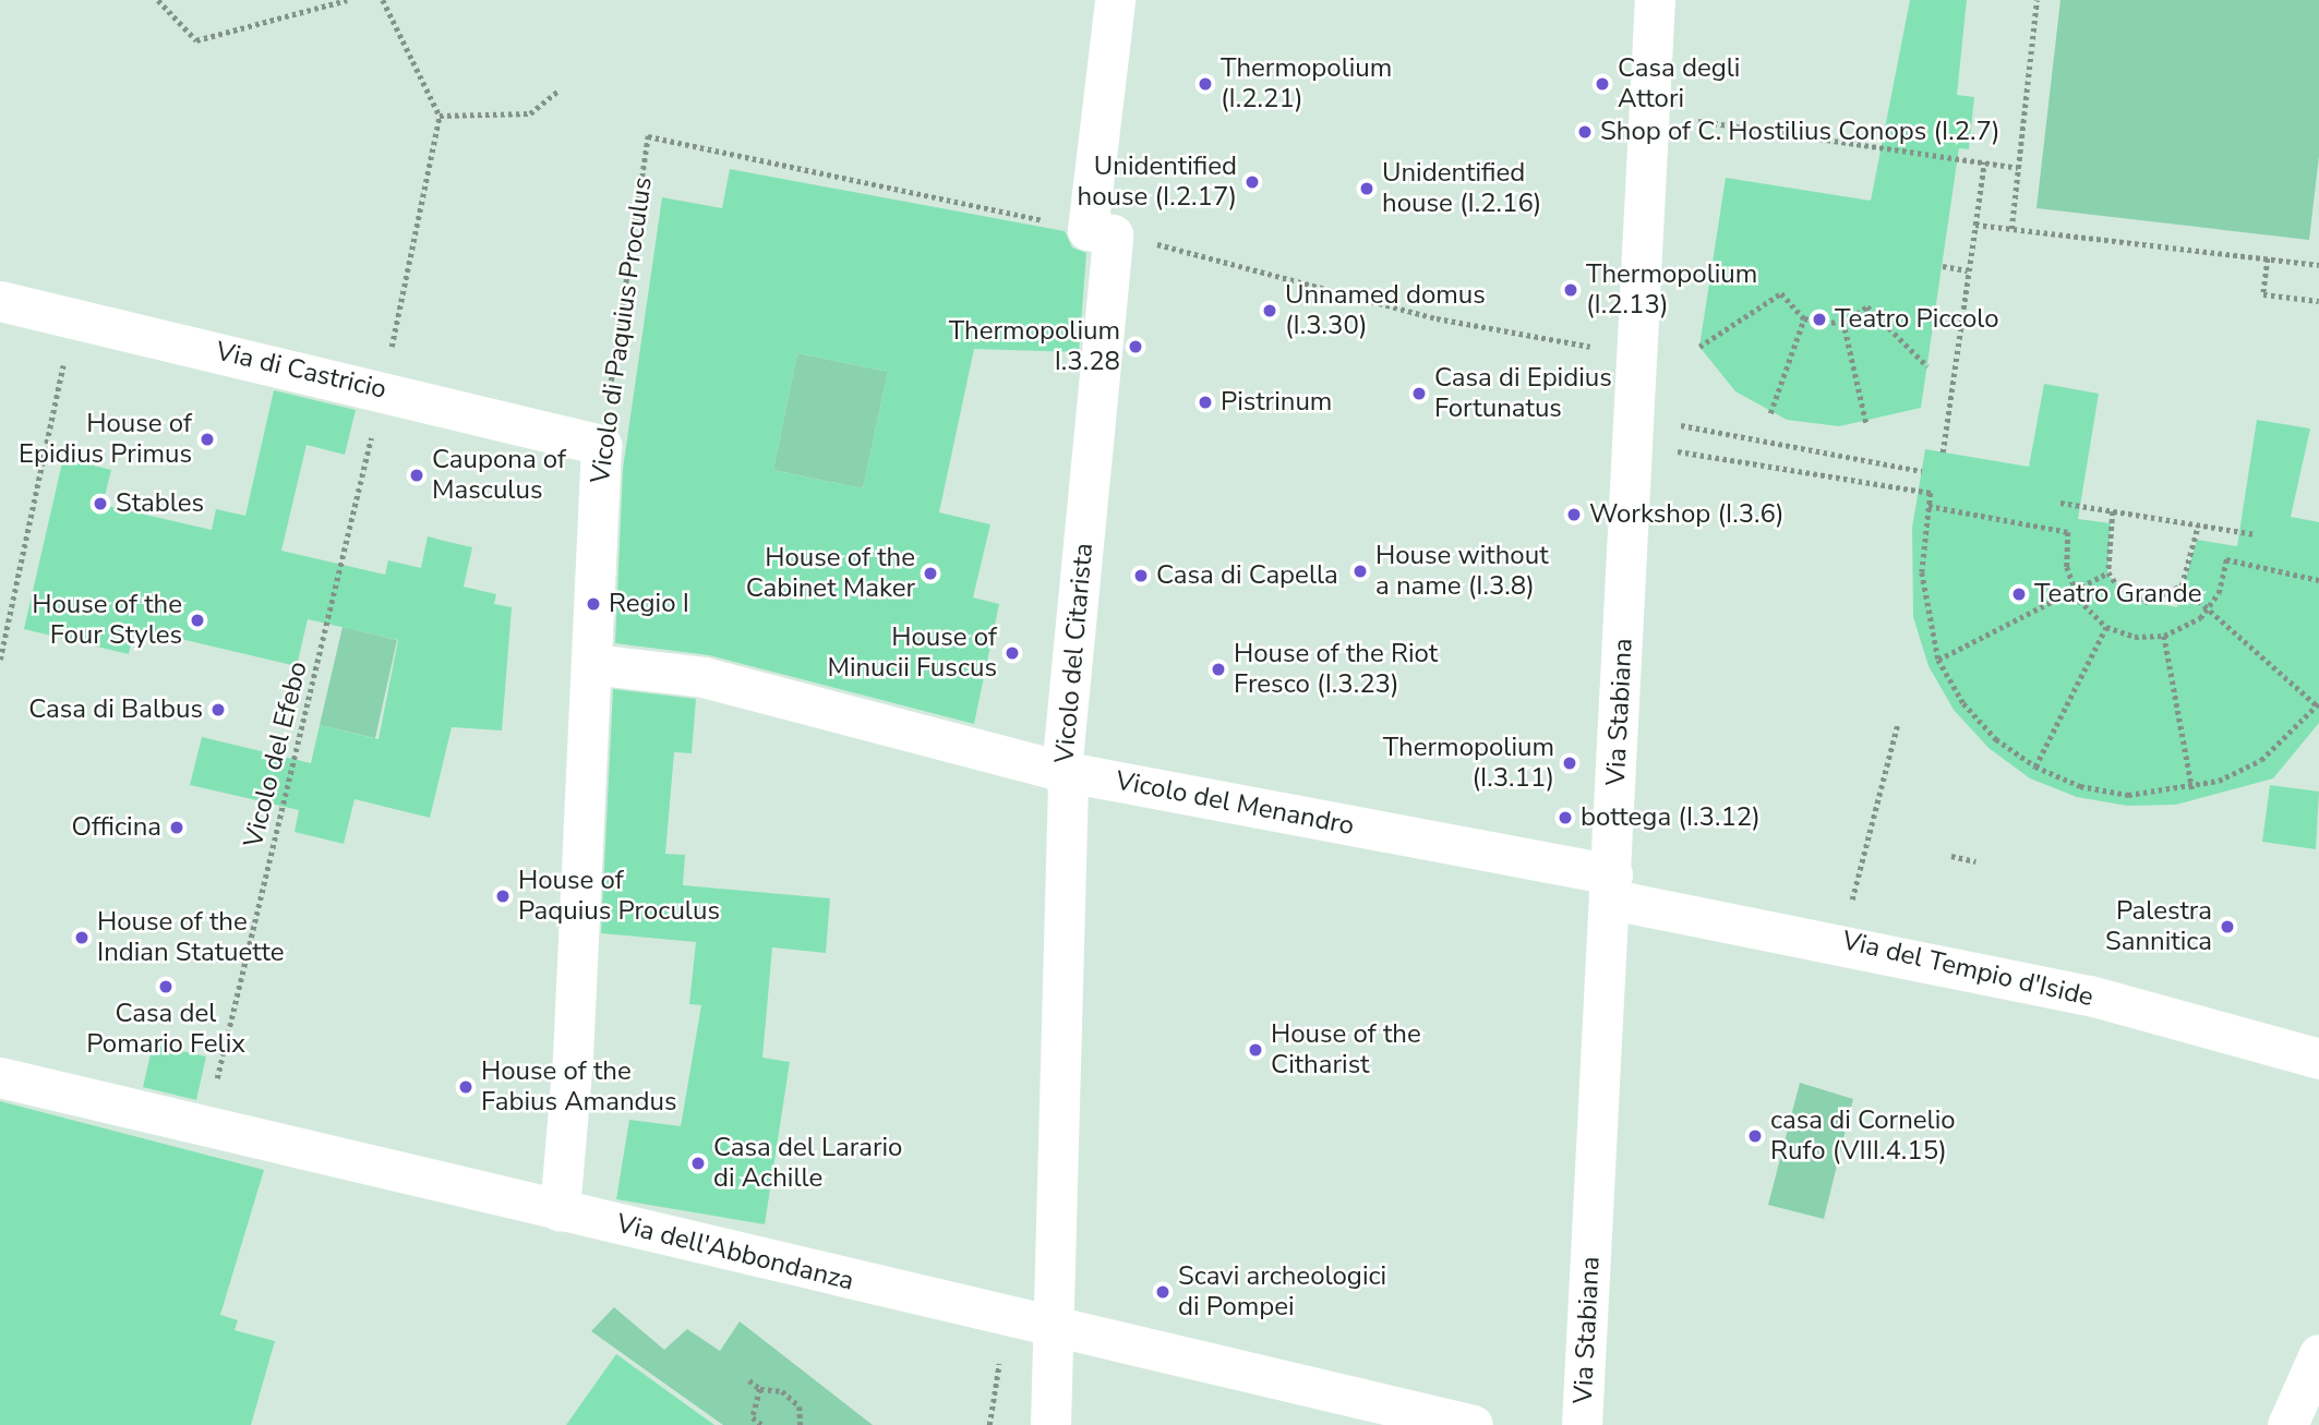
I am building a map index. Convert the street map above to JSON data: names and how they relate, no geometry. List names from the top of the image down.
{
  "streets": {
    "street": [
      "Vicolo di Paquius Proculus",
      "Via di Castricio",
      "Vicolo del Citarista",
      "Via Stabiana",
      "Vicolo del Menandro",
      "Via del Tempio d'Iside",
      "Via dell'Abbondanza"
    ],
    "path": ["Vicolo del Efebo"]
  },
  "crossings": [
    ["Vicolo di Paquius Proculus", "Via di Castricio"],
    ["Vicolo di Paquius Proculus", "Vicolo del Citarista"],
    ["Vicolo di Paquius Proculus", "Vicolo del Menandro"],
    ["Vicolo di Paquius Proculus", "Via dell'Abbondanza"],
    ["Via di Castricio", "Vicolo del Efebo"],
    ["Vicolo del Citarista", "Vicolo del Menandro"],
    ["Vicolo del Citarista", "Via dell'Abbondanza"],
    ["Via Stabiana", "Vicolo del Menandro"],
    ["Via Stabiana", "Via del Tempio d'Iside"],
    ["Vicolo del Efebo", "Via dell'Abbondanza"],
    ["Vicolo del Menandro", "Via del Tempio d'Iside"]
  ],
  "places": [
    "Thermopolium (I.2.21)",
    "Casa degli Attori",
    "Shop of C. Hostilius Conops (I.2.7)",
    "Unidentified house (I.2.17)",
    "Unidentified house (I.2.16)",
    "Thermopolium (I.2.13)",
    "Unnamed domus (I.3.30)",
    "Teatro Piccolo",
    "Thermopolium I.3.28",
    "Casa di Epidius Fortunatus",
    "Pistrinum",
    "House of Epidius Primus",
    "Caupona of Masculus",
    "Stables",
    "Workshop (I.3.6)",
    "House without a name (I.3.8)",
    "House of the Cabinet Maker",
    "Casa di Capella",
    "Teatro Grande",
    "Regio I",
    "House of the Four Styles",
    "House of Minucii Fuscus",
    "House of the Riot Fresco (I.3.23)",
    "Casa di Balbus",
    "Thermopolium (I.3.11)",
    "bottega (I.3.12)",
    "Officina",
    "House of Paquius Proculus",
    "Palestra Sannitica",
    "House of the Indian Statuette",
    "Casa del Pomario Felix",
    "House of the Citharist",
    "House of the Fabius Amandus",
    "casa di Cornelio Rufo (VIII.4.15)",
    "Casa del Larario di Achille",
    "Scavi archeologici di Pompei"
  ]
}
